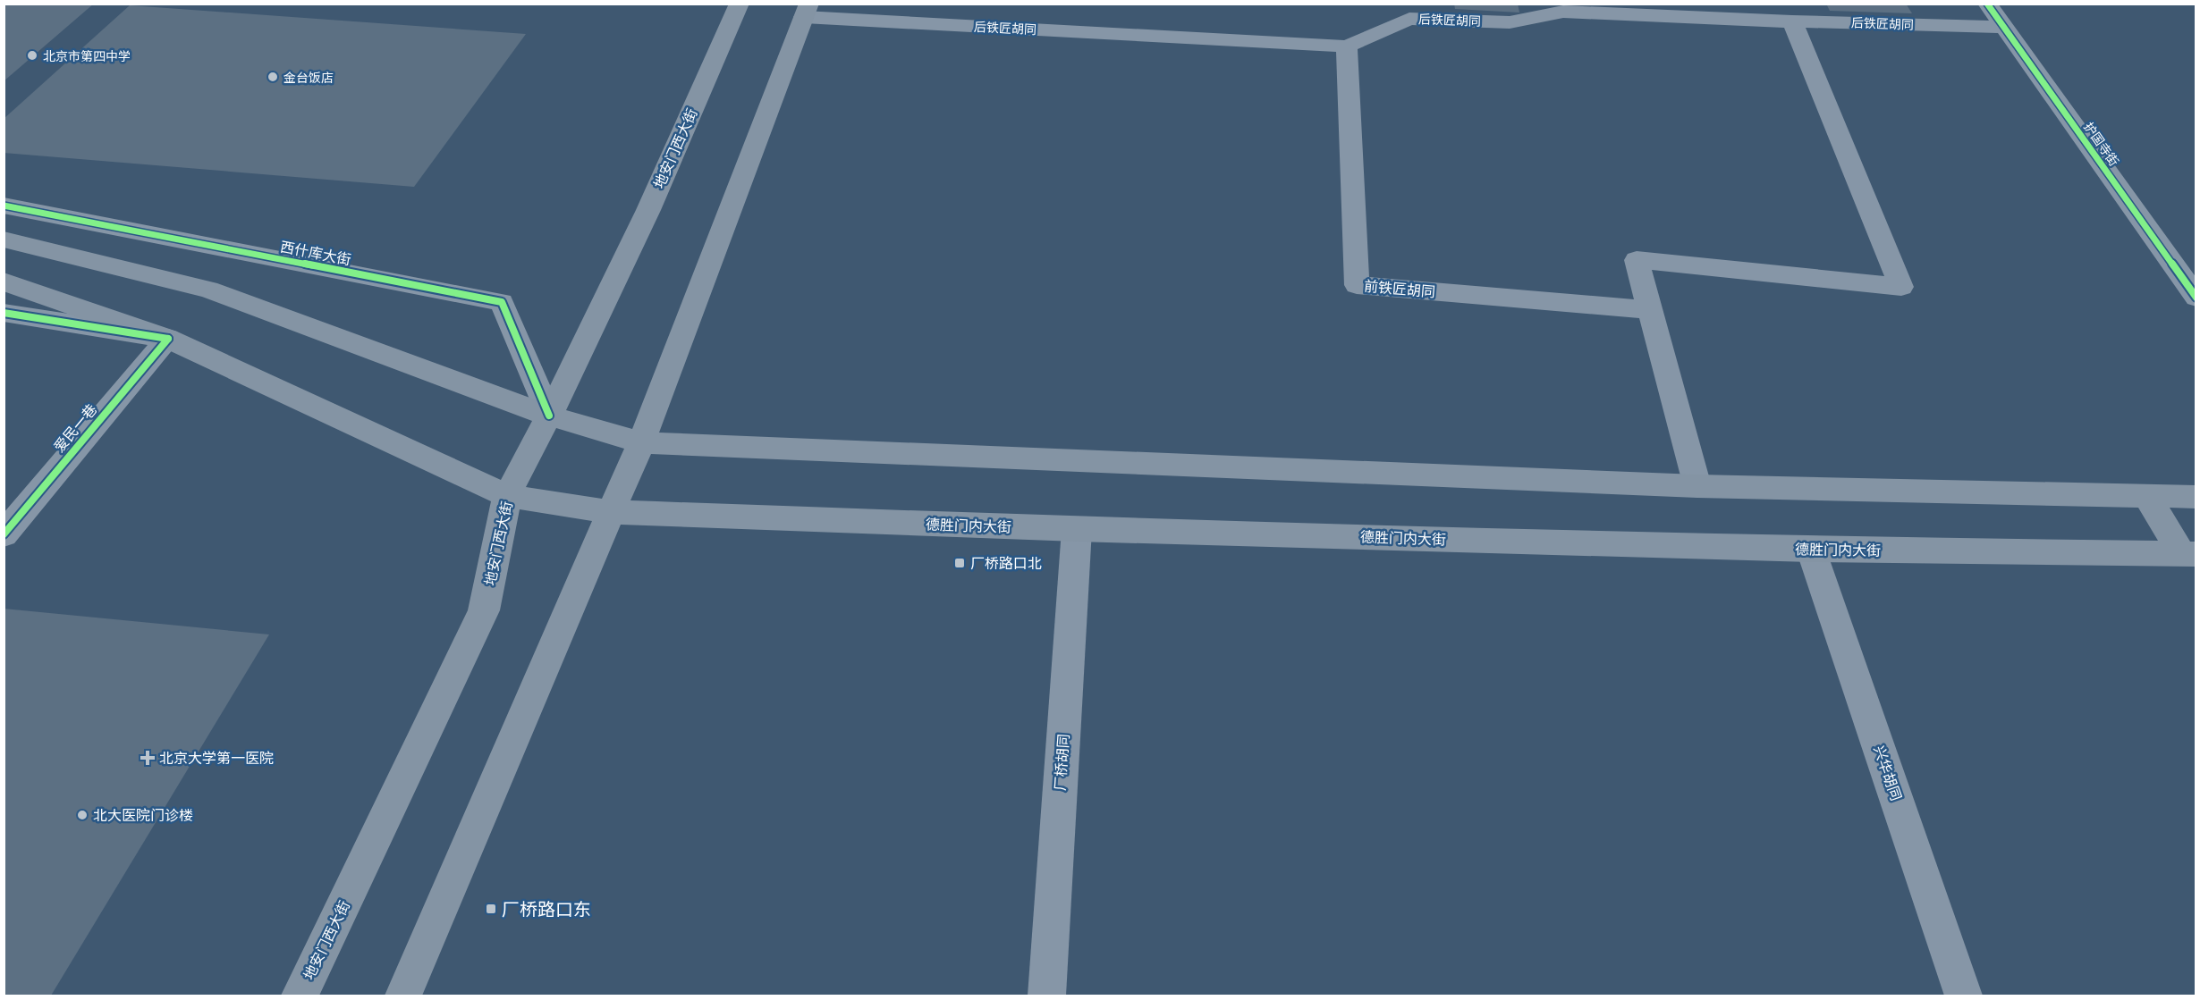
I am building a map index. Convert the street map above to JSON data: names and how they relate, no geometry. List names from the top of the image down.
{
  "streets": {
    "main road": ["地安门西大街", "德胜门内大街"],
    "street": [
      "后铁匠胡同",
      "护国寺街",
      "西什库大街",
      "前铁匠胡同",
      "爱民一巷",
      "厂桥胡同",
      "兴华胡同"
    ]
  },
  "crossings": [
    ["后铁匠胡同", "护国寺街"],
    ["后铁匠胡同", "前铁匠胡同"],
    ["地安门西大街", "西什库大街"],
    ["地安门西大街", "德胜门内大街"],
    ["德胜门内大街", "厂桥胡同"],
    ["德胜门内大街", "兴华胡同"]
  ],
  "places": {
    "other": ["北京市第四中学", "金台饭店", "北大医院门诊楼"],
    "transit": ["厂桥路口北", "厂桥路口东"],
    "health": ["北京大学第一医院"]
  }
}
